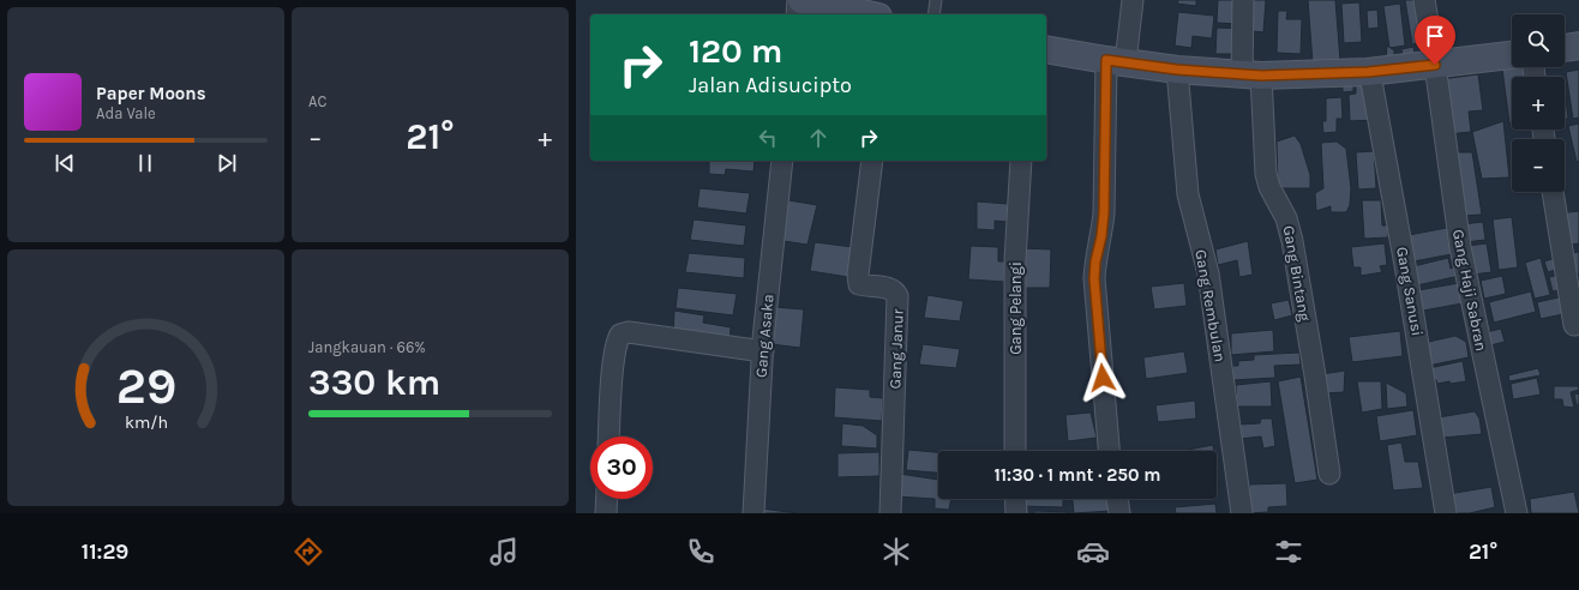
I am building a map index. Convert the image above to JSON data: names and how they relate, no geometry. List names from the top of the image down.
{
  "streets": {
    "street": [
      "Gang Bintang",
      "Gang Haji Sabran",
      "Gang Sanusi",
      "Gang Rembulan",
      "Gang Pelangi",
      "Gang Asaka",
      "Gang Janur"
    ]
  },
  "page": {
    "tile": [
      "AC",
      ["Jangkauan · 66%", "330 km"]
    ],
    "map_buttons": ["+", "−"],
    "turn": ["120 m", "Jalan Adisucipto"],
    "song": ["Paper Moons", "Ada Vale"],
    "heat": ["−", "21°", "+"],
    "limit": "30",
    "trip": "11:30 · 1 mnt · 250 m",
    "tabs": ["11:29", "21°"],
    "gauge": ["29", "km/h"]
  }
}
